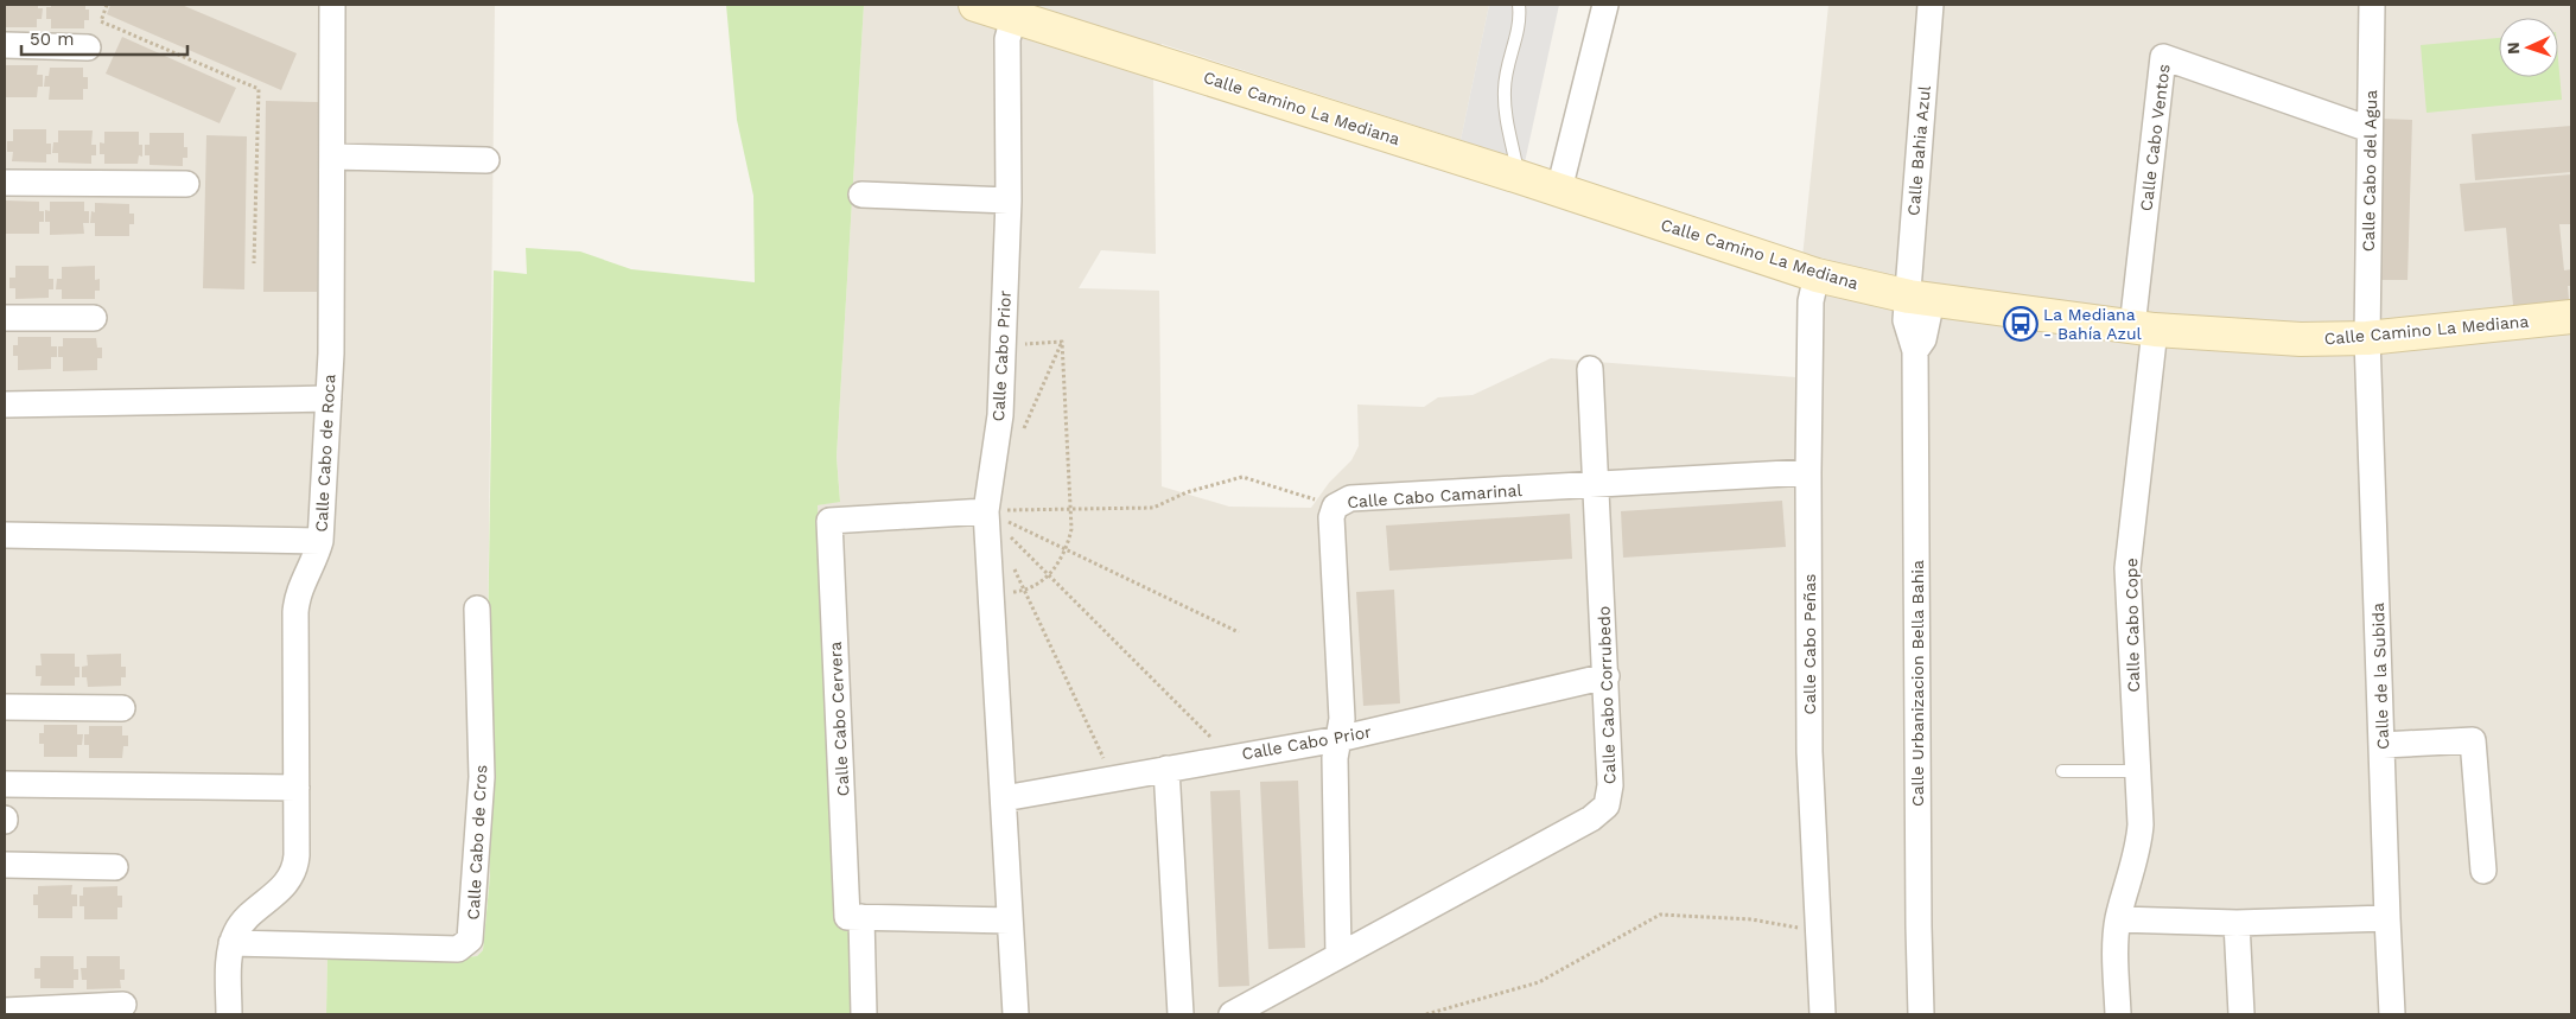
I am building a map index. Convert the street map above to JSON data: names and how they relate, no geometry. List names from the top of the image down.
{
  "streets": {
    "street": [
      "Calle Camino La Mediana",
      "Calle Cabo Ventos",
      "Calle Bahia Azul",
      "Calle Cabo del Agua",
      "Calle Cabo Prior",
      "Calle Cabo de Roca",
      "Calle Cabo Camarinal",
      "Calle Cabo Cope",
      "Calle Cabo Peñas",
      "Calle de la Subida",
      "Calle Urbanizacion Bella Bahia",
      "Calle Cabo Corrubedo",
      "Calle Cabo Cervera",
      "Calle Cabo de Cros"
    ]
  },
  "crossings": [
    ["Calle Camino La Mediana", "Calle Cabo Ventos"],
    ["Calle Camino La Mediana", "Calle Bahia Azul"],
    ["Calle Camino La Mediana", "Calle Cabo del Agua"],
    ["Calle Camino La Mediana", "Calle Cabo Prior"],
    ["Calle Camino La Mediana", "Calle Cabo Cope"],
    ["Calle Camino La Mediana", "Calle Cabo Peñas"],
    ["Calle Camino La Mediana", "Calle de la Subida"],
    ["Calle Camino La Mediana", "Calle Urbanizacion Bella Bahia"],
    ["Calle Cabo Ventos", "Calle Cabo del Agua"],
    ["Calle Cabo Ventos", "Calle Cabo Cope"],
    ["Calle Bahia Azul", "Calle Urbanizacion Bella Bahia"],
    ["Calle Cabo del Agua", "Calle de la Subida"],
    ["Calle Cabo Prior", "Calle Cabo Camarinal"],
    ["Calle Cabo Prior", "Calle Cabo Corrubedo"],
    ["Calle Cabo Prior", "Calle Cabo Cervera"],
    ["Calle Cabo de Roca", "Calle Cabo de Cros"],
    ["Calle Cabo Camarinal", "Calle Cabo Peñas"],
    ["Calle Cabo Camarinal", "Calle Cabo Corrubedo"]
  ],
  "places": {
    "bus stop": ["La Mediana - Bahía Azul"]
  },
  "scale_bar": "50 m",
  "north": "left"
}
